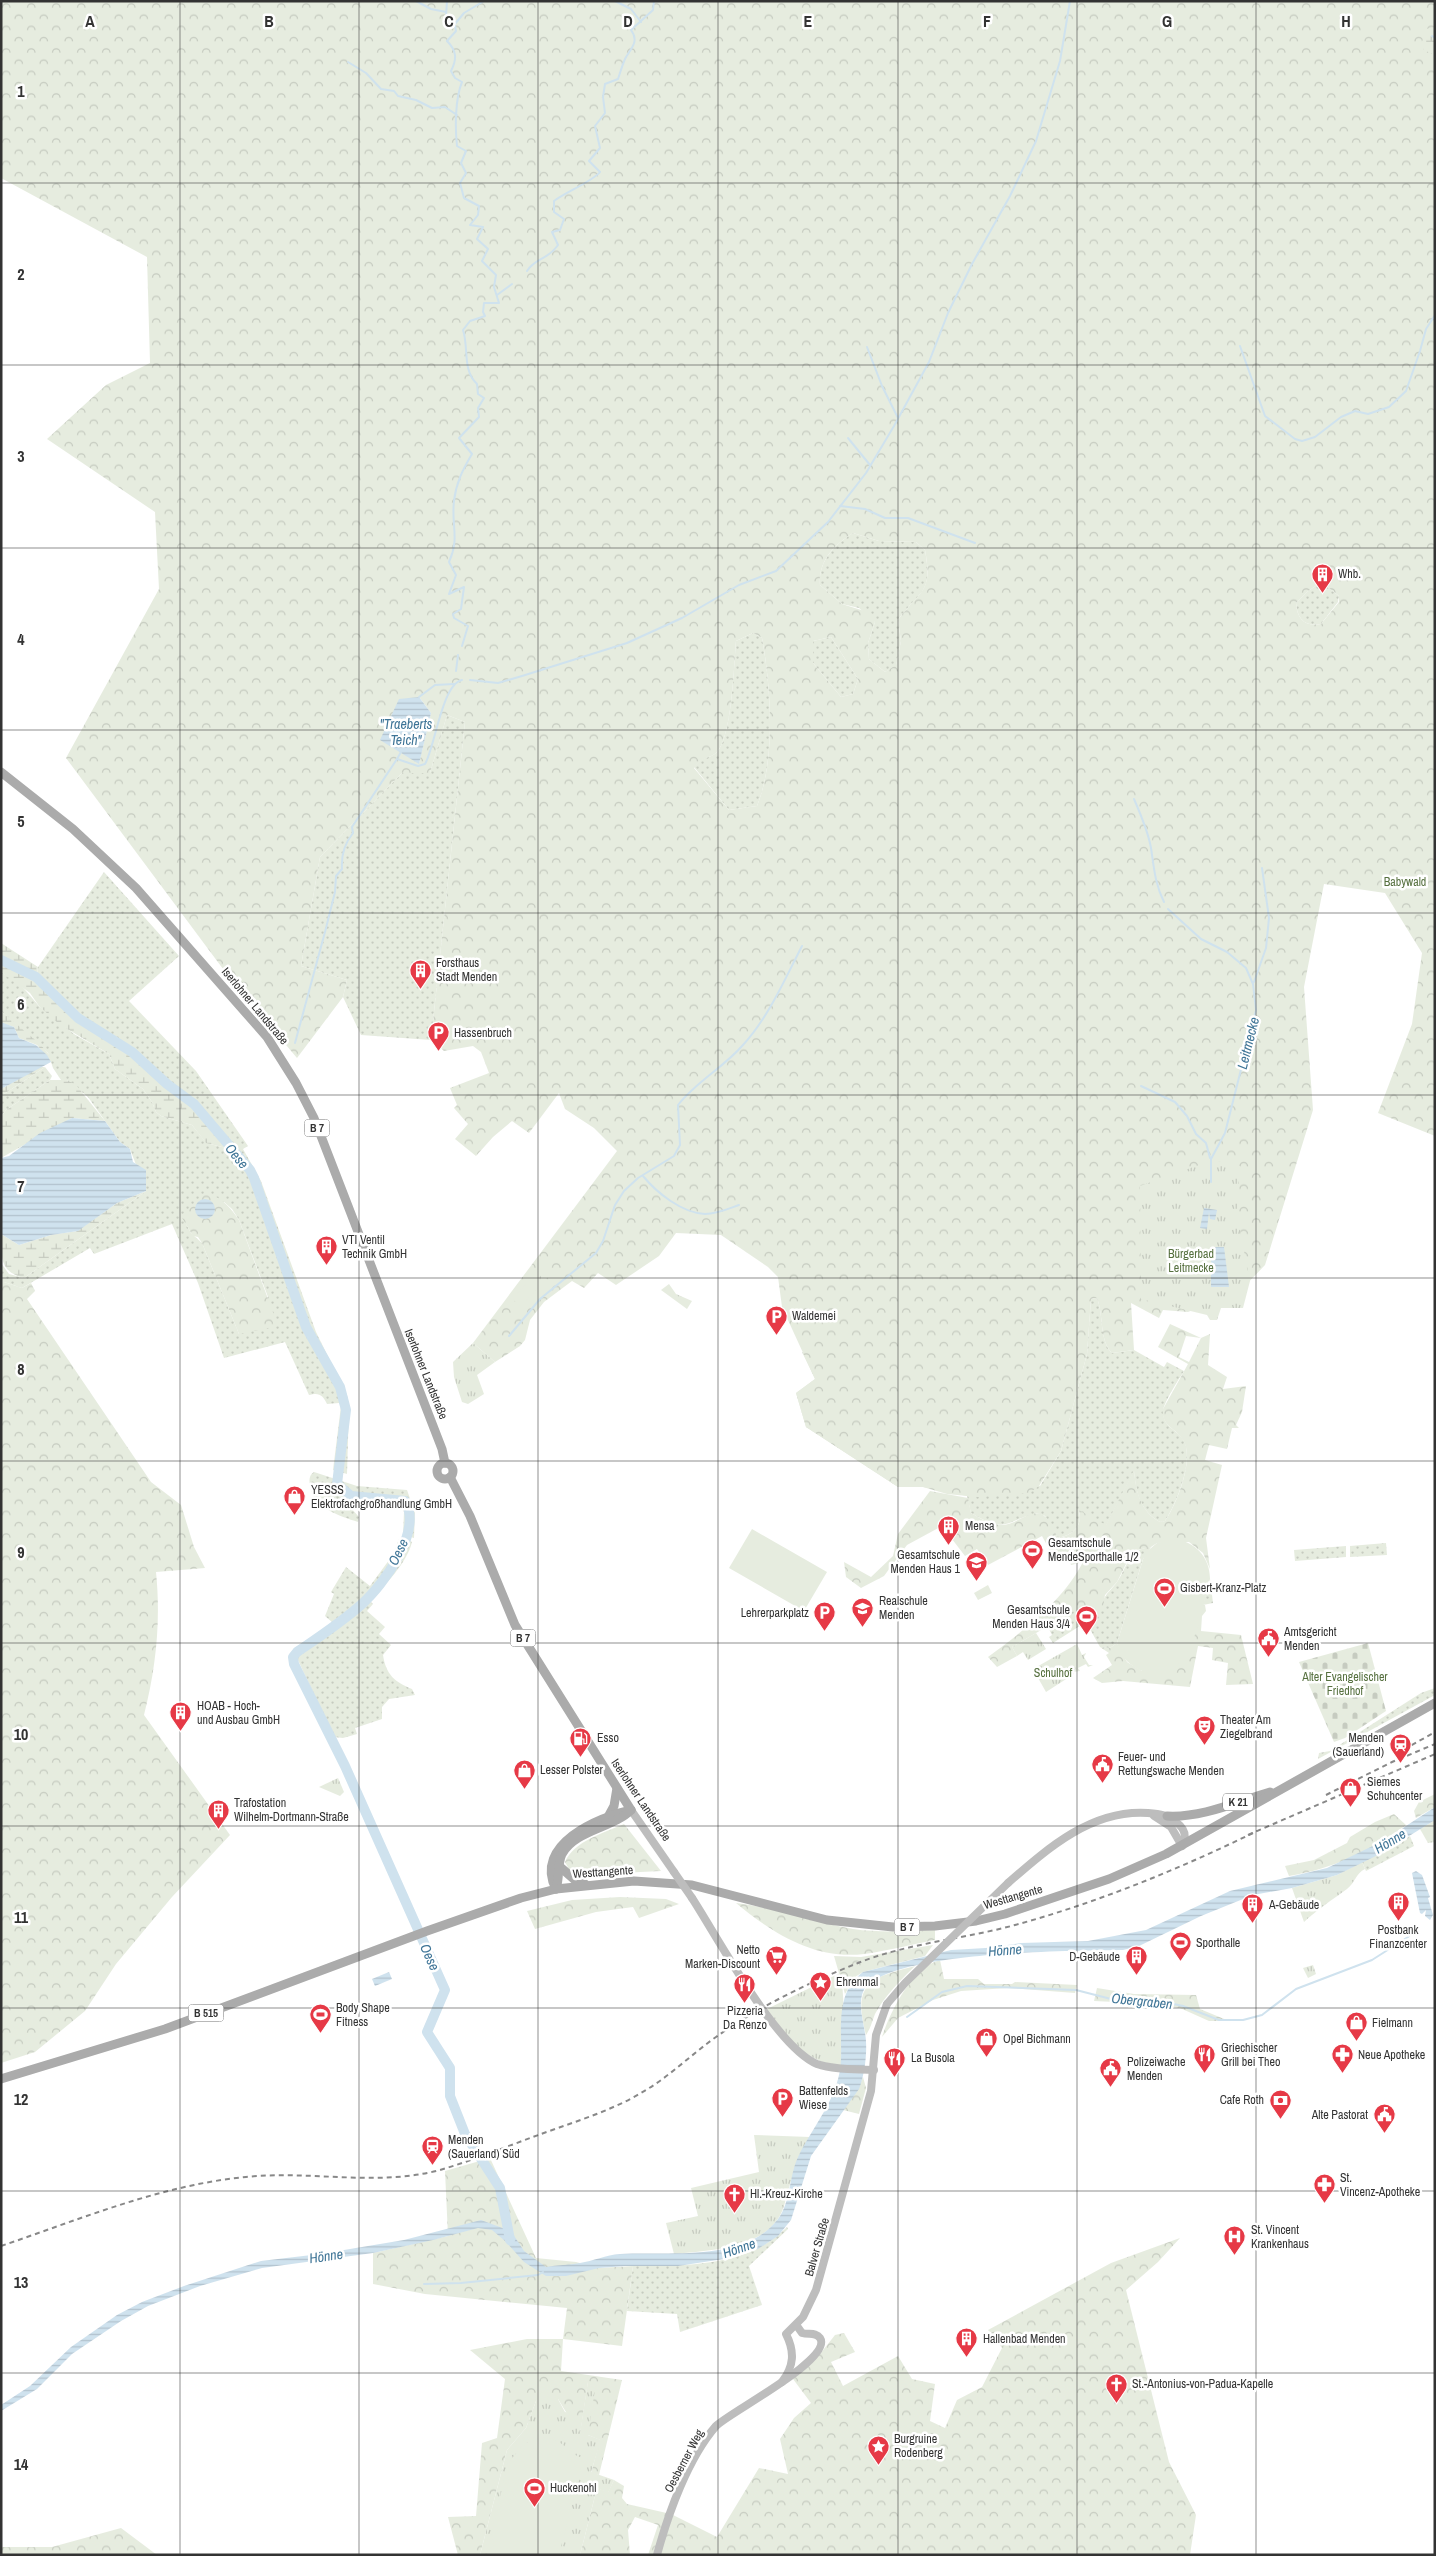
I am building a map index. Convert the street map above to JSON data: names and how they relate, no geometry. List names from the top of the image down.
{
  "streets": {
    "main road": [
      "Iserlohner Landstraße",
      "B 7",
      "K 21",
      "Westtangente",
      "B 515"
    ],
    "street": ["Balver Straße", "Oesberner Weg"]
  },
  "crossings": [
    ["Iserlohner Landstraße", "B 7"],
    ["Iserlohner Landstraße", "K 21"],
    ["Iserlohner Landstraße", "Balver Straße"],
    ["K 21", "Westtangente"],
    ["K 21", "Balver Straße"],
    ["Westtangente", "B 515"],
    ["Balver Straße", "Oesberner Weg"]
  ],
  "water": [
    "\"Traeberts Teich\"",
    "Leitmecke",
    "Oese",
    "Hönne",
    "Obergraben"
  ],
  "parks": [
    "Babywald",
    "Bürgerbad Leitmecke",
    "Schulhof",
    "Alter Evangelischer Friedhof"
  ],
  "places": {
    "building": [
      "Whb.",
      "Forsthaus Stadt Menden",
      "VTI Ventil Technik GmbH",
      "Mensa",
      "HOAB - Hoch- und Ausbau GmbH",
      "Trafostation Wilhelm-Dortmann-Straße",
      "Postbank Finanzcenter",
      "A-Gebäude",
      "D-Gebäude",
      "Hallenbad Menden"
    ],
    "parking": [
      "Hassenbruch",
      "Waldemei",
      "Lehrerparkplatz",
      "Battenfelds Wiese"
    ],
    "shop": [
      "YESSS Elektrofachgroßhandlung GmbH",
      "Lesser Polster",
      "Siemes Schuhcenter",
      "Fielmann",
      "Opel Bichmann"
    ],
    "sports": [
      "Gesamtschule MendeSporthalle 1/2",
      "Gisbert-Kranz-Platz",
      "Gesamtschule Menden Haus 3/4",
      "Sporthalle",
      "Body Shape Fitness",
      "Huckenohl"
    ],
    "school or university": ["Gesamtschule Menden Haus 1", "Realschule Menden"],
    "public building": [
      "Amtsgericht Menden",
      "Feuer- und Rettungswache Menden",
      "Polizeiwache Menden",
      "Alte Pastorat"
    ],
    "theatre": ["Theater Am Ziegelbrand"],
    "fuel station": ["Esso"],
    "station": ["Menden (Sauerland)", "Menden (Sauerland) Süd"],
    "supermarket": ["Netto Marken-Discount"],
    "place": ["Ehrenmal", "Burgruine Rodenberg"],
    "restaurant": ["Pizzeria Da Renzo", "Griechischer Grill bei Theo", "La Busola"],
    "pharmacy": ["Neue Apotheke", "St. Vincenz-Apotheke"],
    "bank": ["Cafe Roth"],
    "church": ["Hl.-Kreuz-Kirche", "St.-Antonius-von-Padua-Kapelle"],
    "hospital": ["St. Vincent Krankenhaus"]
  },
  "grid": {
    "columns": [
      "A",
      "B",
      "C",
      "D",
      "E",
      "F",
      "G",
      "H"
    ],
    "rows": [
      "1",
      "2",
      "3",
      "4",
      "5",
      "6",
      "7",
      "8",
      "9",
      "10",
      "11",
      "12",
      "13",
      "14"
    ]
  }
}
